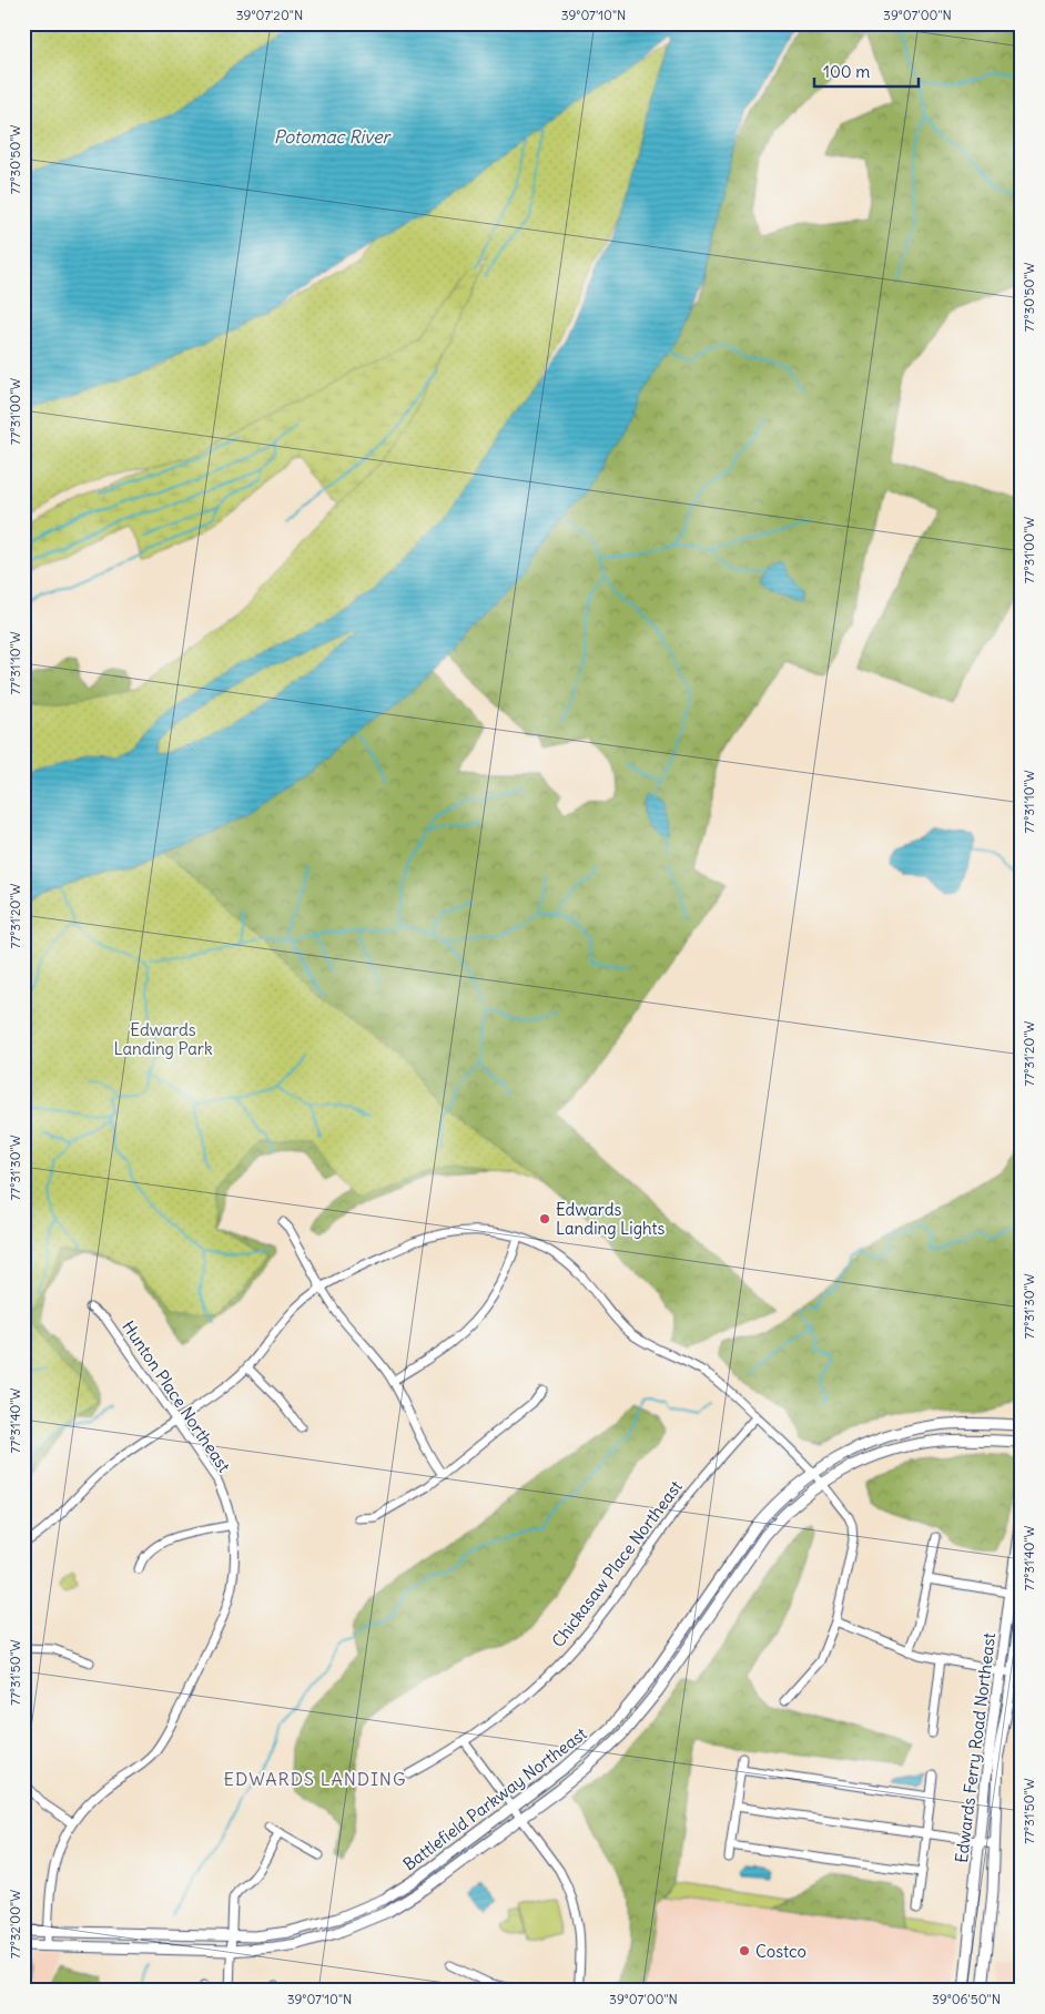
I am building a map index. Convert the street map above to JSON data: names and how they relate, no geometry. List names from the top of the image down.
{
  "streets": {
    "main road": ["Edwards Ferry Road Northeast", "Battlefield Parkway Northeast"],
    "street": ["Hunton Place Northeast", "Chickasaw Place Northeast"]
  },
  "crossings": [
    ["Hunton Place Northeast", "Battlefield Parkway Northeast"]
  ],
  "districts": ["EDWARDS LANDING"],
  "water": ["Potomac River"],
  "parks": ["Edwards Landing Park"],
  "places": ["Edwards Landing Lights", "Costco"],
  "scale_bar": "100 m",
  "coordinates": [
    "39°07'20\"N",
    "39°07'10\"N",
    "39°07'00\"N",
    "77°30'50\"W",
    "77°31'00\"W",
    "77°31'10\"W",
    "77°31'20\"W",
    "77°31'30\"W",
    "77°31'40\"W",
    "77°31'50\"W",
    "77°32'00\"W",
    "39°06'50\"N"
  ]
}
